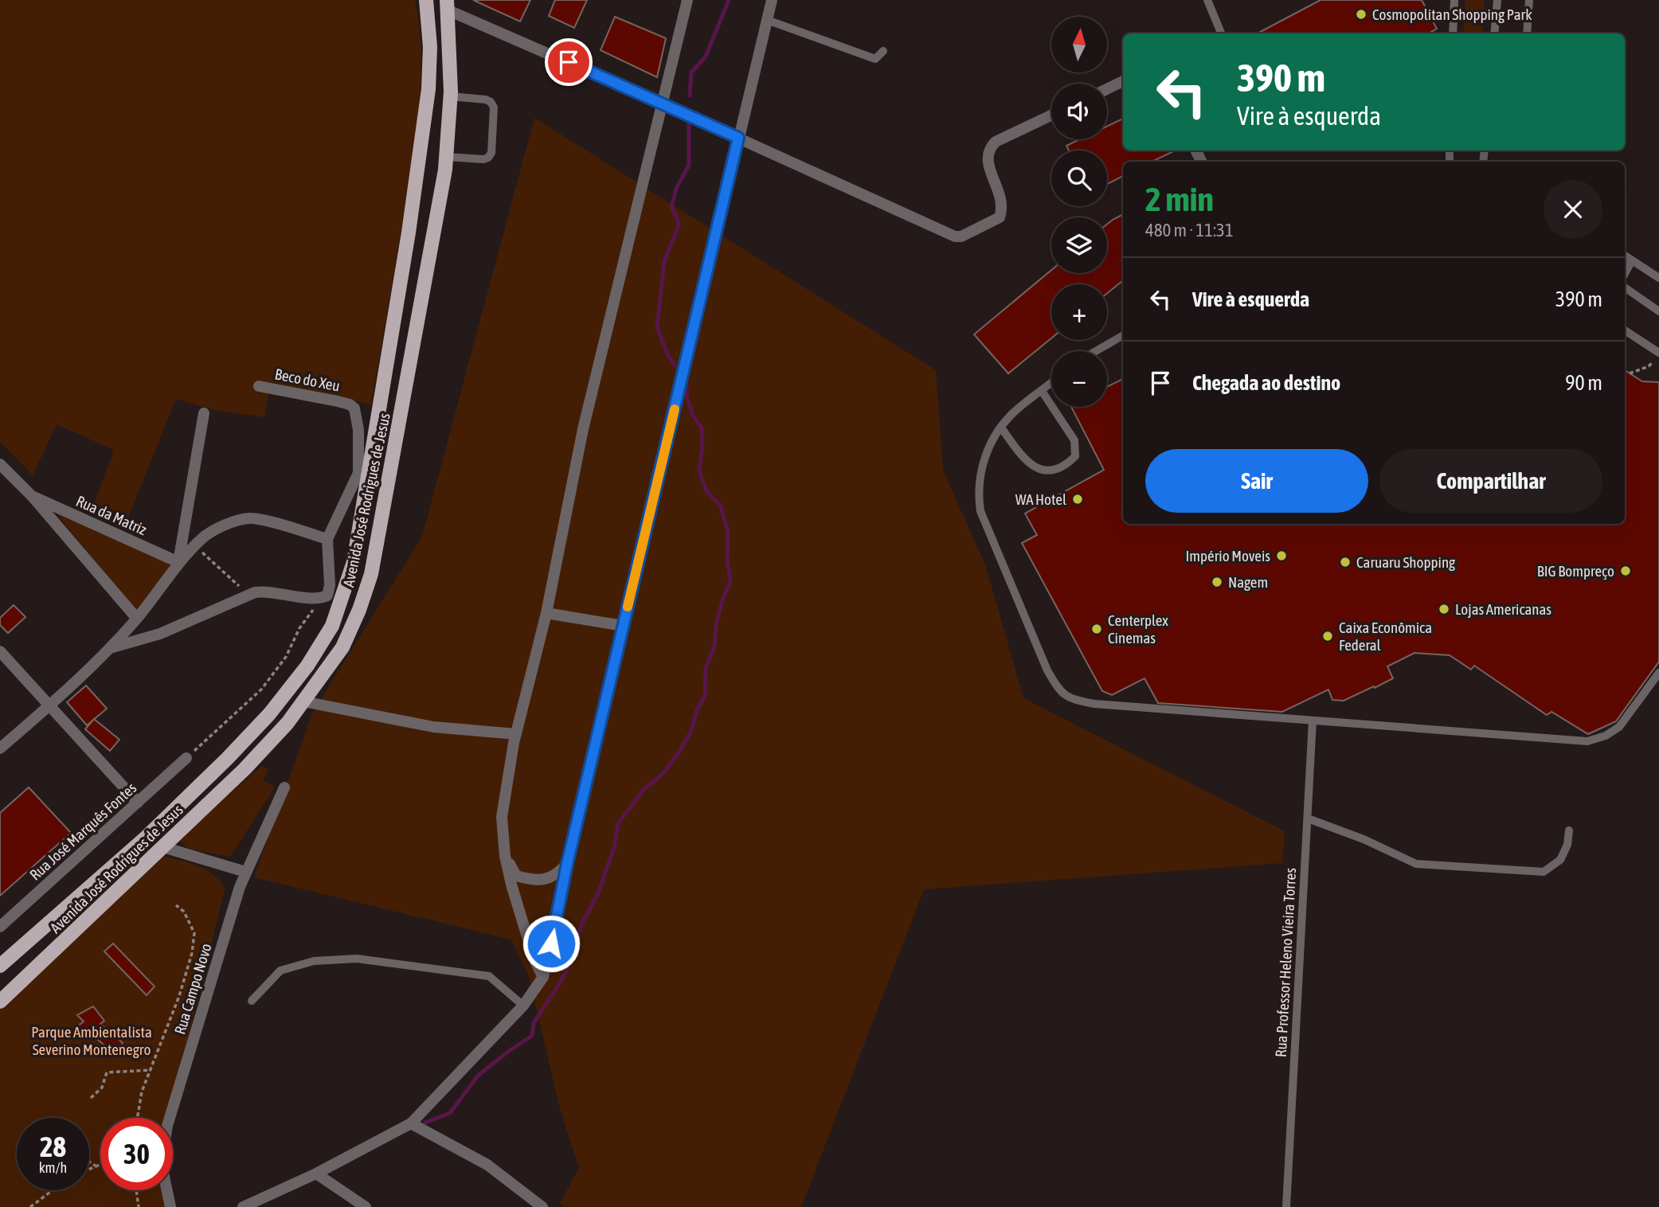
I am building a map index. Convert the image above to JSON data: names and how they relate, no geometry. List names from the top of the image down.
{
  "streets": {
    "main road": ["Avenida José Rodrigues de Jesus"],
    "street": [
      "Beco do Xeu",
      "Rua da Matriz",
      "Rua José Marquês Fontes",
      "Rua Campo Novo"
    ],
    "lane": ["Rua Professor Heleno Vieira Torres"]
  },
  "crossings": [
    ["Beco do Xeu", "Avenida José Rodrigues de Jesus"]
  ],
  "parks": ["Parque Ambientalista Severino Montenegro"],
  "places": [
    "Cosmopolitan Shopping Park",
    "WA Hotel",
    "Império Moveis",
    "Caruaru Shopping",
    "BIG Bompreço",
    "Nagem",
    "Lojas Americanas",
    "Centerplex Cinemas",
    "Caixa Econômica Federal"
  ],
  "north": "top",
  "page": {
    "map_buttons": ["+", "−"],
    "turn": ["390 m", "Vire à esquerda"],
    "heading": ["2 min", "480 m · 11:31"],
    "list": [
      {
        "name": "Vire à esquerda",
        "value": "390 m"
      },
      {
        "name": "Chegada ao destino",
        "value": "90 m"
      }
    ],
    "buttons": ["Sair", "Compartilhar"],
    "speed": "28 km/h",
    "limit": "30"
  }
}
